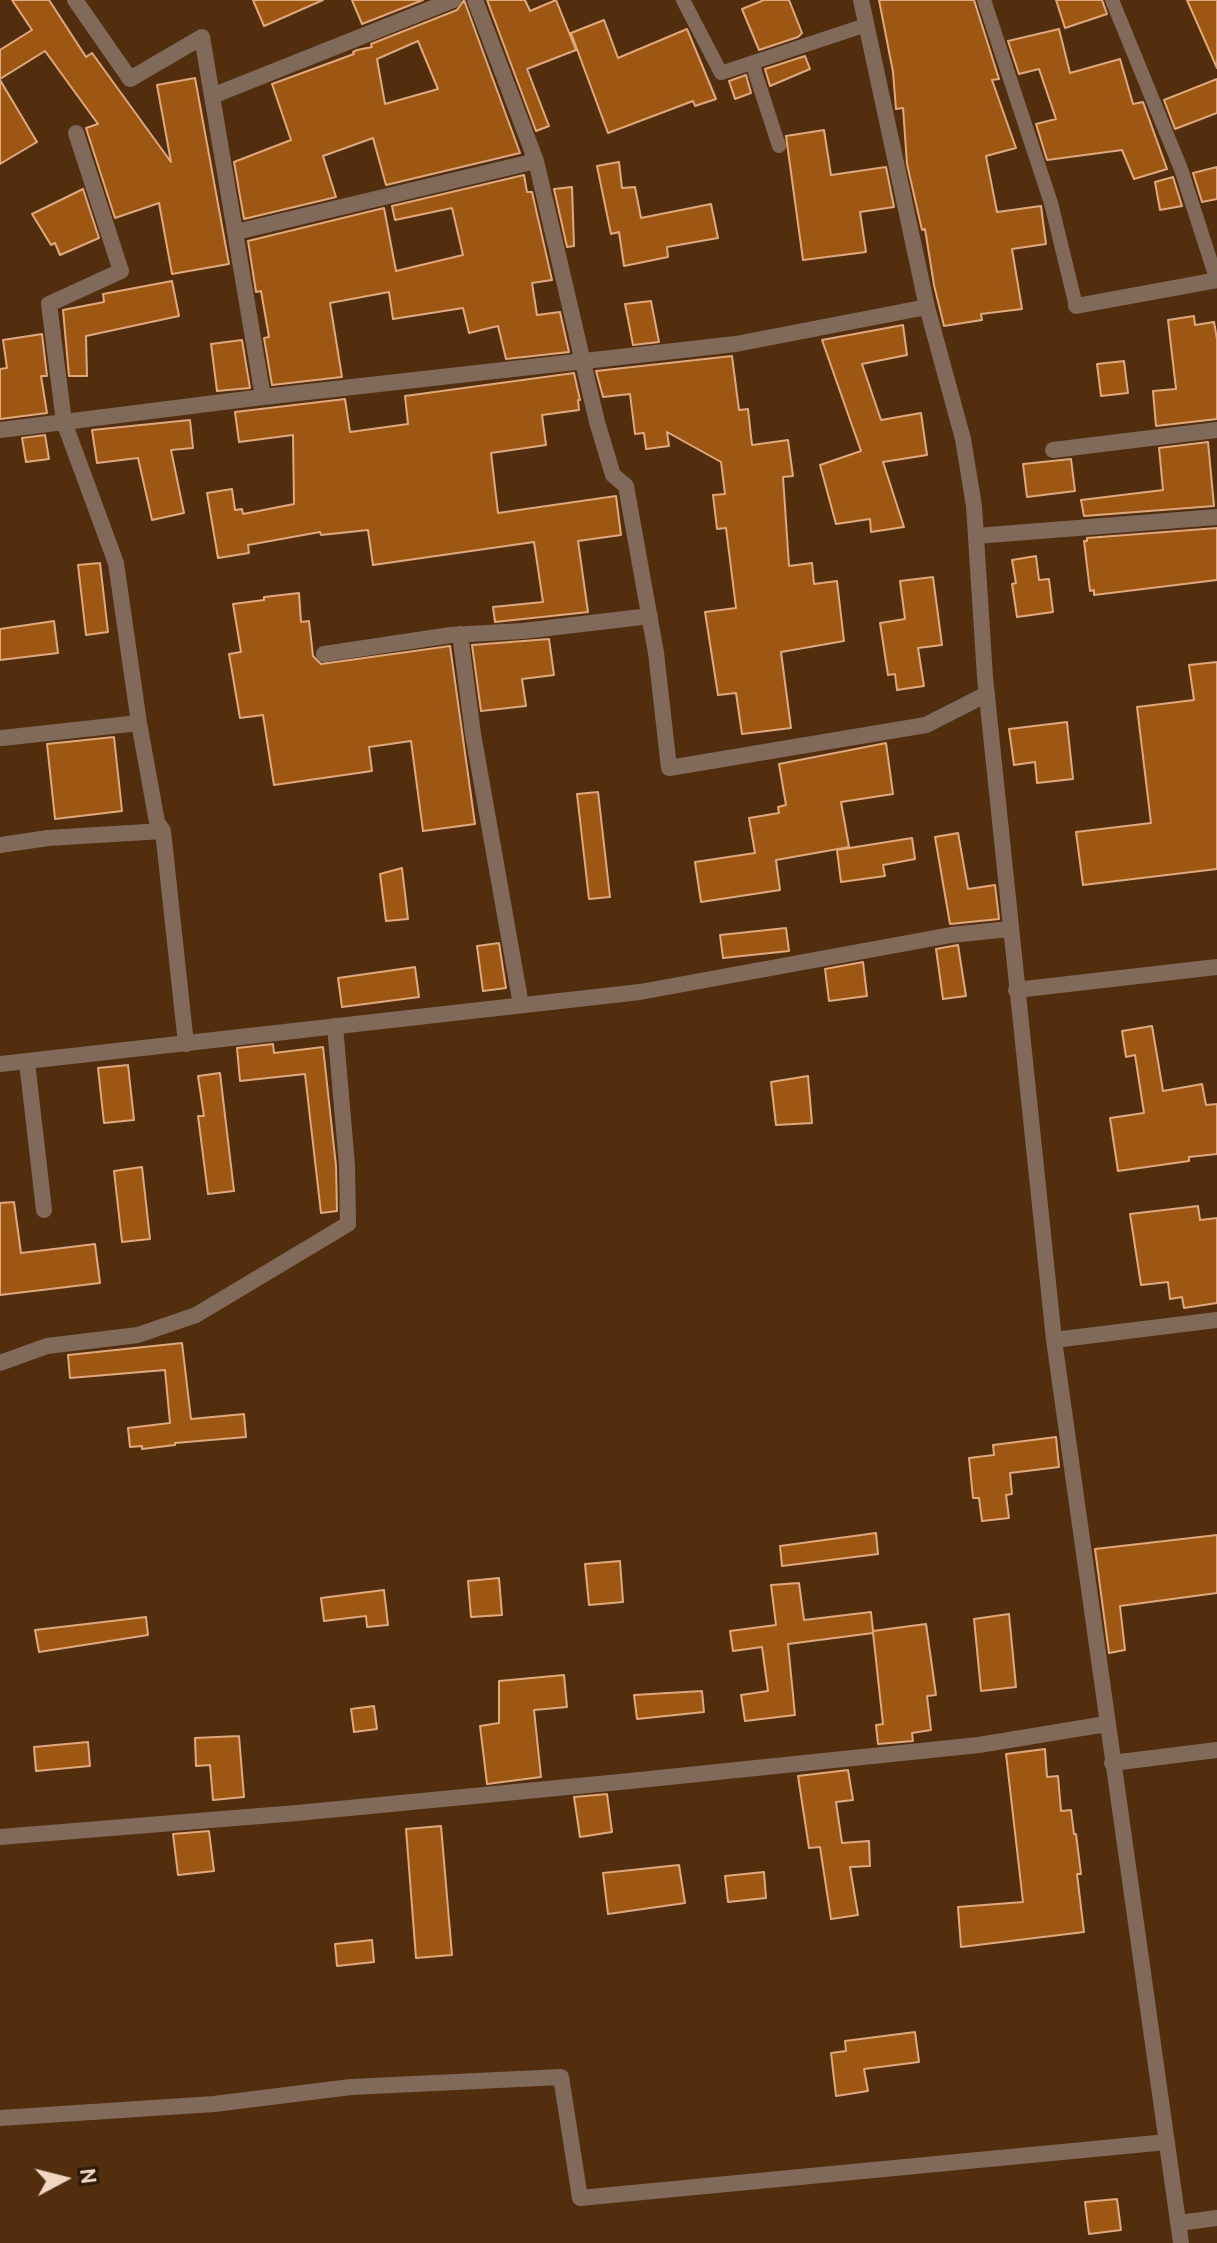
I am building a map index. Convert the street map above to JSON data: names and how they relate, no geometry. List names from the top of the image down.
{
  "north": "right"
}
